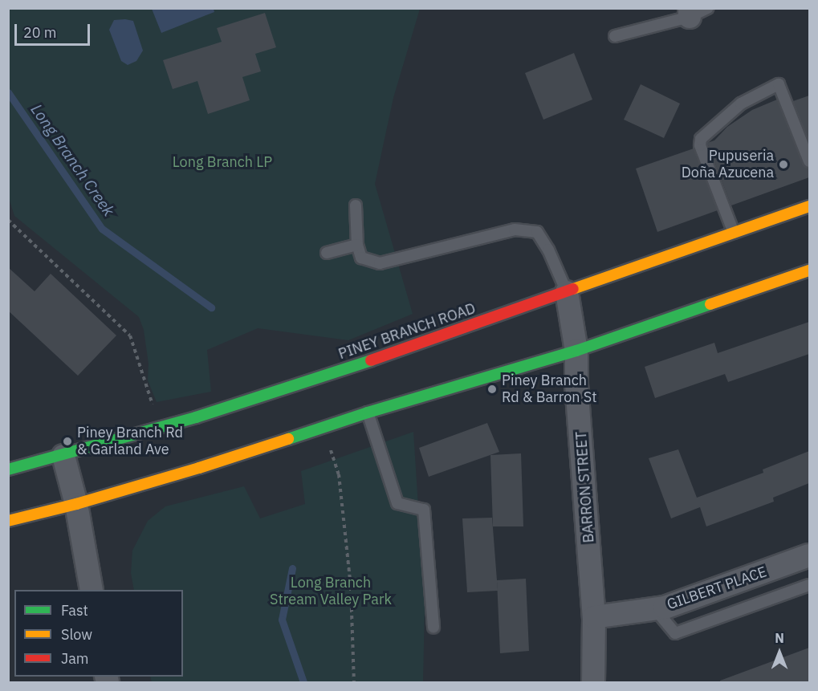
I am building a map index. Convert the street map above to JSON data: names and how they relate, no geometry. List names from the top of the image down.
{
  "streets": {
    "main road": ["PINEY BRANCH ROAD"],
    "street": ["BARRON STREET", "GILBERT PLACE"]
  },
  "crossings": [
    ["PINEY BRANCH ROAD", "BARRON STREET"],
    ["BARRON STREET", "GILBERT PLACE"]
  ],
  "water": ["Long Branch Creek"],
  "parks": ["Long Branch LP", "Long Branch Stream Valley Park"],
  "places": ["Pupuseria Doña Azucena", "Piney Branch Rd & Barron St", "Piney Branch Rd & Garland Ave"],
  "legend": ["Fast", "Slow", "Jam"],
  "scale_bar": "20 m",
  "north": "top"
}
